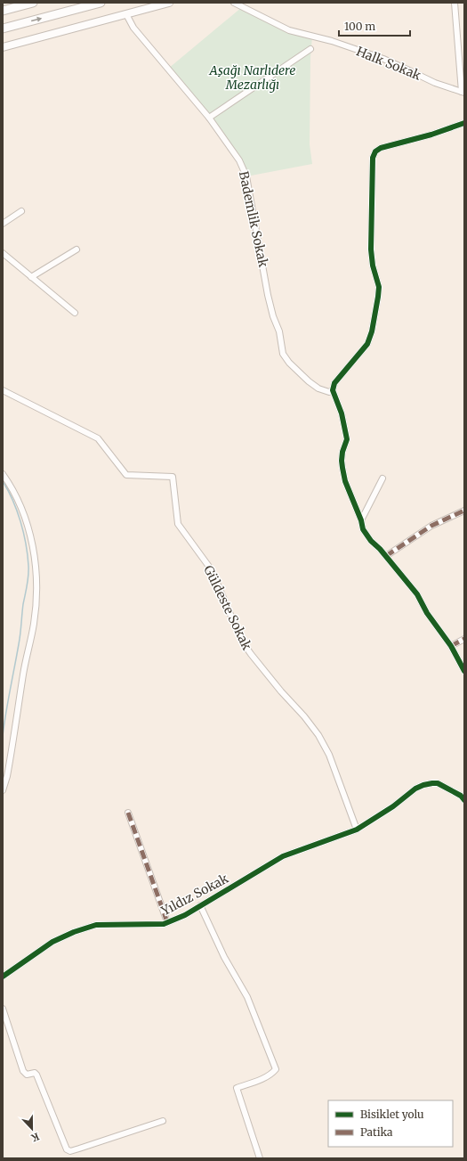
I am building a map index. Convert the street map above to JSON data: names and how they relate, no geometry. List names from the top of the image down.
{
  "streets": {
    "street": [
      "Halk Sokak",
      "Bademlik Sokak",
      "Güldeste Sokak",
      "Yıldız Sokak"
    ]
  },
  "crossings": [
    ["Güldeste Sokak", "Yıldız Sokak"]
  ],
  "parks": ["Aşağı Narlıdere Mezarlığı"],
  "legend": ["Bisiklet yolu", "Patika"],
  "scale_bar": "100 m",
  "north": "bottom"
}
